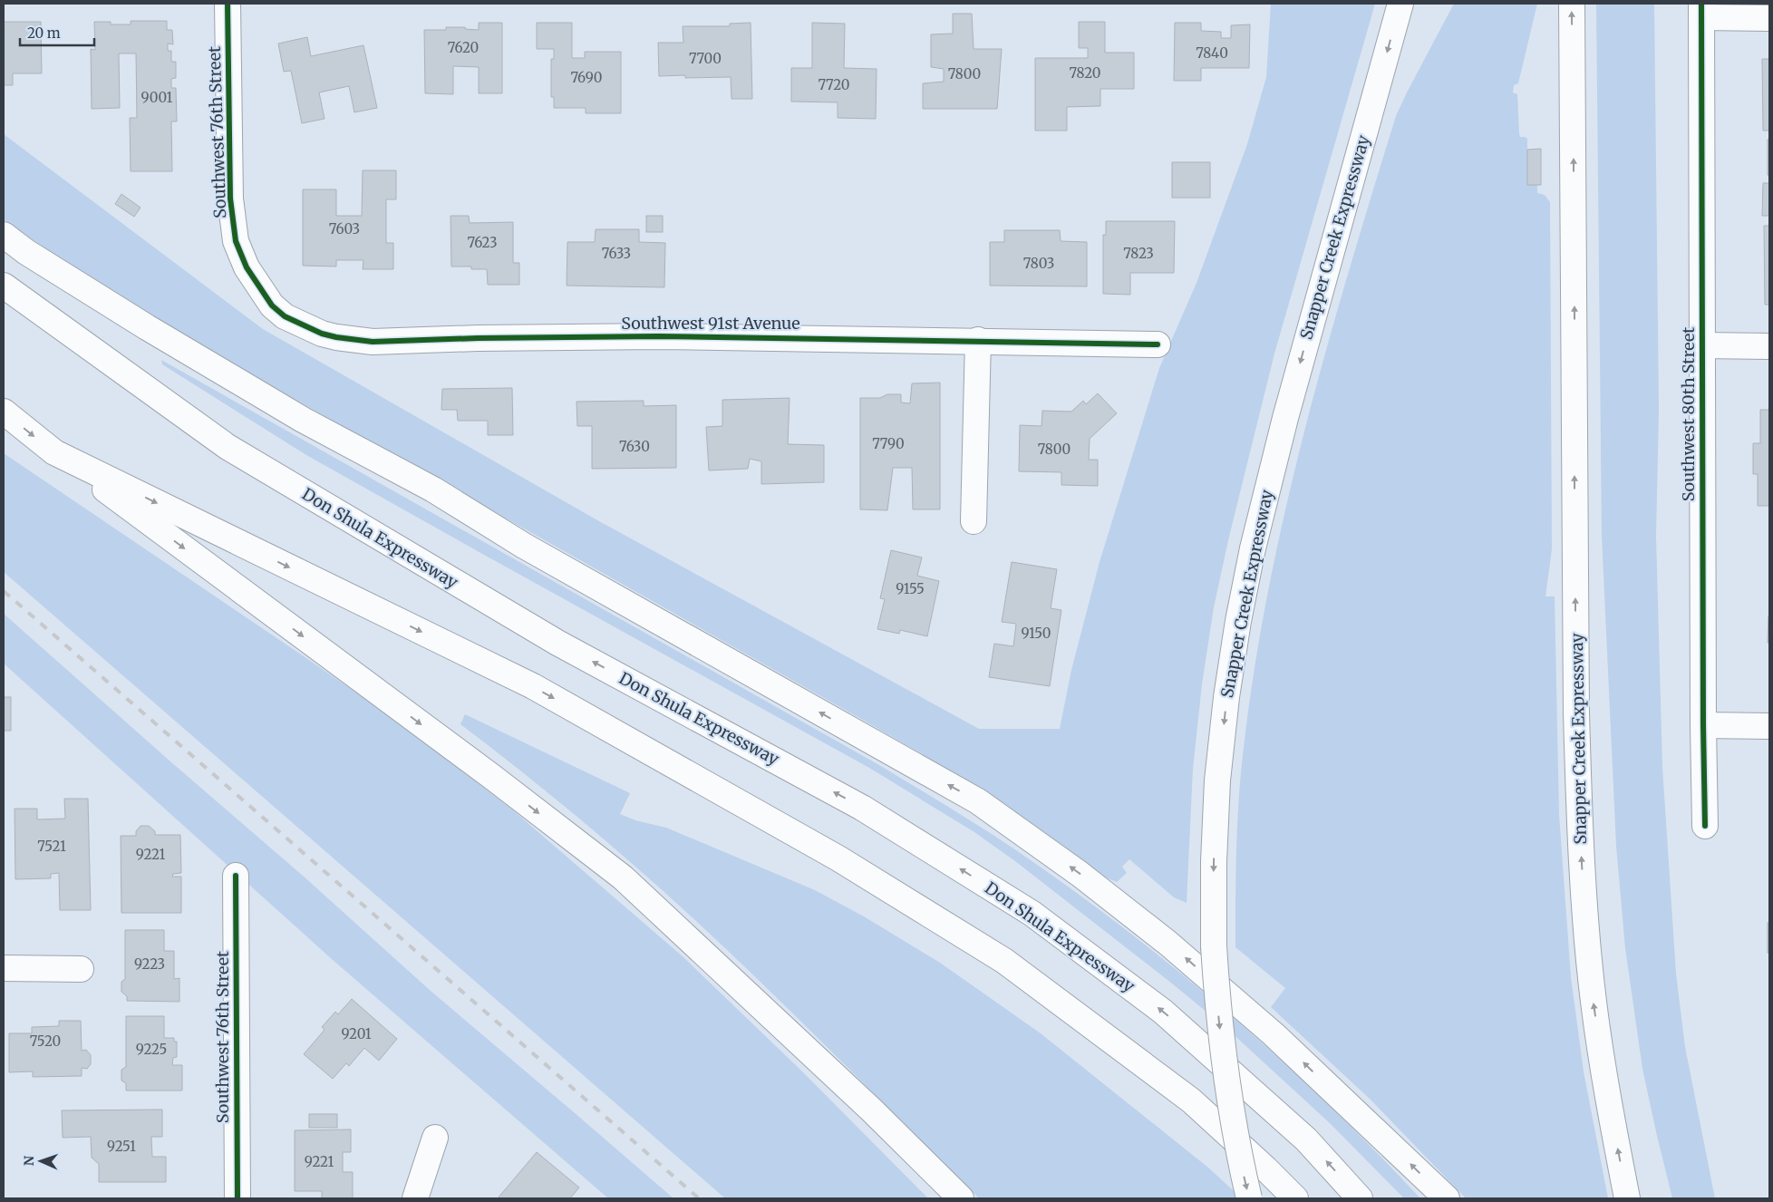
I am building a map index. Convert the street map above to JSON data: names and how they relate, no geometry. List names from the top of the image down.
{
  "streets": {
    "main road": [
      "Southwest 76th Street",
      "Snapper Creek Expressway",
      "Southwest 91st Avenue",
      "Southwest 80th Street",
      "Don Shula Expressway"
    ]
  },
  "crossings": [
    ["Southwest 76th Street", "Southwest 91st Avenue"]
  ],
  "house_numbers": [
    "7620",
    "7840",
    "7700",
    "7820",
    "7800",
    "7690",
    "7720",
    "9001",
    "7603",
    "7623",
    "7633",
    "7823",
    "7803",
    "7790",
    "7630",
    "7800",
    "9155",
    "9150",
    "7521",
    "9221",
    "9223",
    "9201",
    "7520",
    "9225",
    "9251",
    "9221"
  ],
  "scale_bar": "20 m",
  "north": "left"
}
